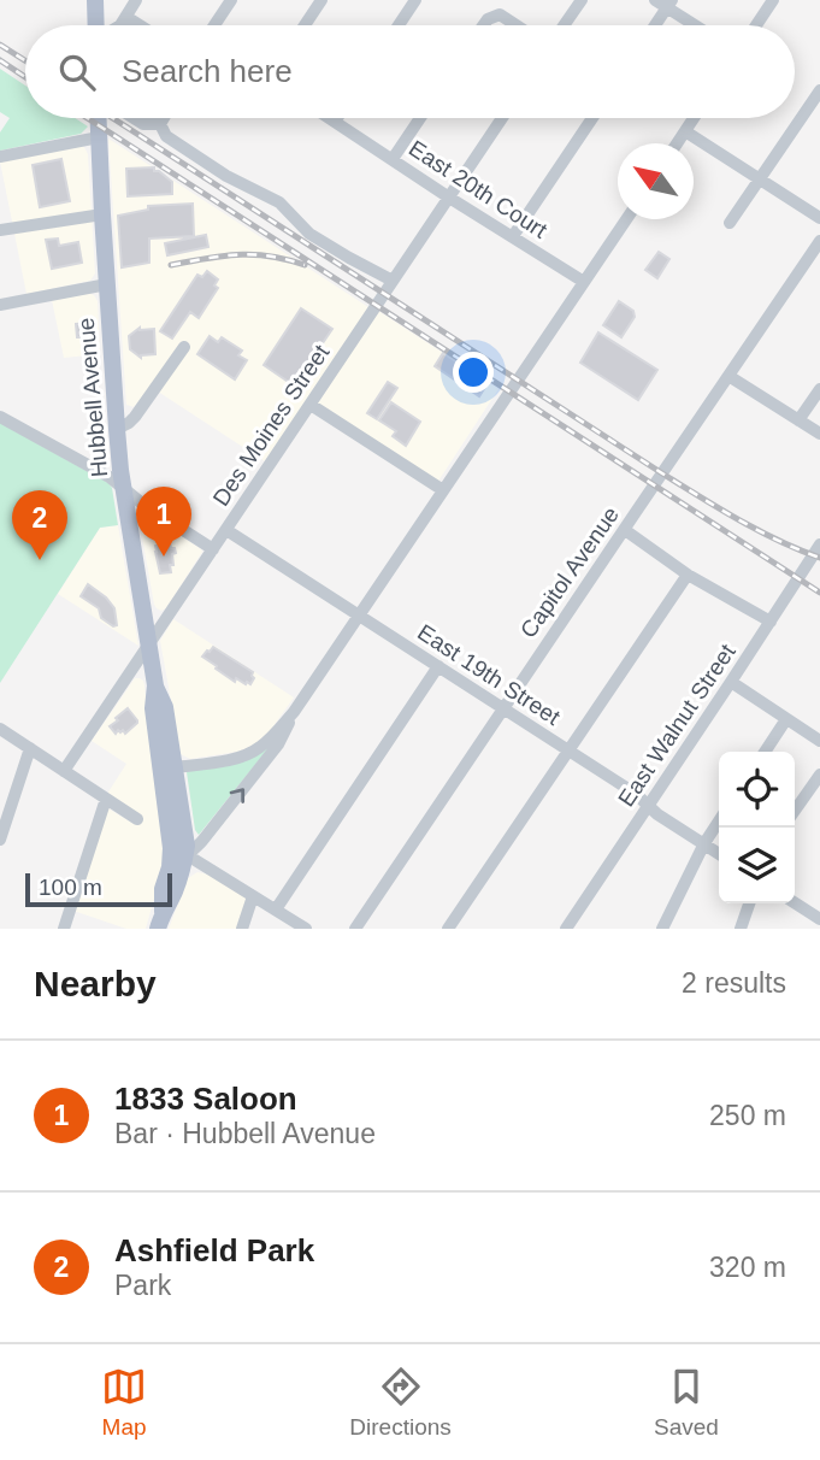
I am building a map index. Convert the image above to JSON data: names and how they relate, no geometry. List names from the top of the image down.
{
  "streets": {
    "main road": ["Hubbell Avenue"],
    "street": [
      "East 20th Court",
      "Des Moines Street",
      "Capitol Avenue",
      "East 19th Street",
      "East Walnut Street"
    ]
  },
  "crossings": [
    ["East 20th Court", "Des Moines Street"],
    ["Hubbell Avenue", "Des Moines Street"],
    ["Des Moines Street", "East 19th Street"],
    ["Capitol Avenue", "East 19th Street"],
    ["East 19th Street", "East Walnut Street"]
  ],
  "scale_bar": "100 m",
  "north": "top left",
  "page": {
    "search": "Search here",
    "pins": ["1", "2"],
    "scale": "100 m",
    "heading": ["Nearby", "2 results"],
    "list": [
      {
        "mark": "1",
        "name": "1833 Saloon",
        "note": "Bar · Hubbell Avenue",
        "value": "250 m"
      },
      {
        "mark": "2",
        "name": "Ashfield Park",
        "note": "Park",
        "value": "320 m"
      }
    ],
    "nav": ["Map", "Directions", "Saved"]
  }
}
